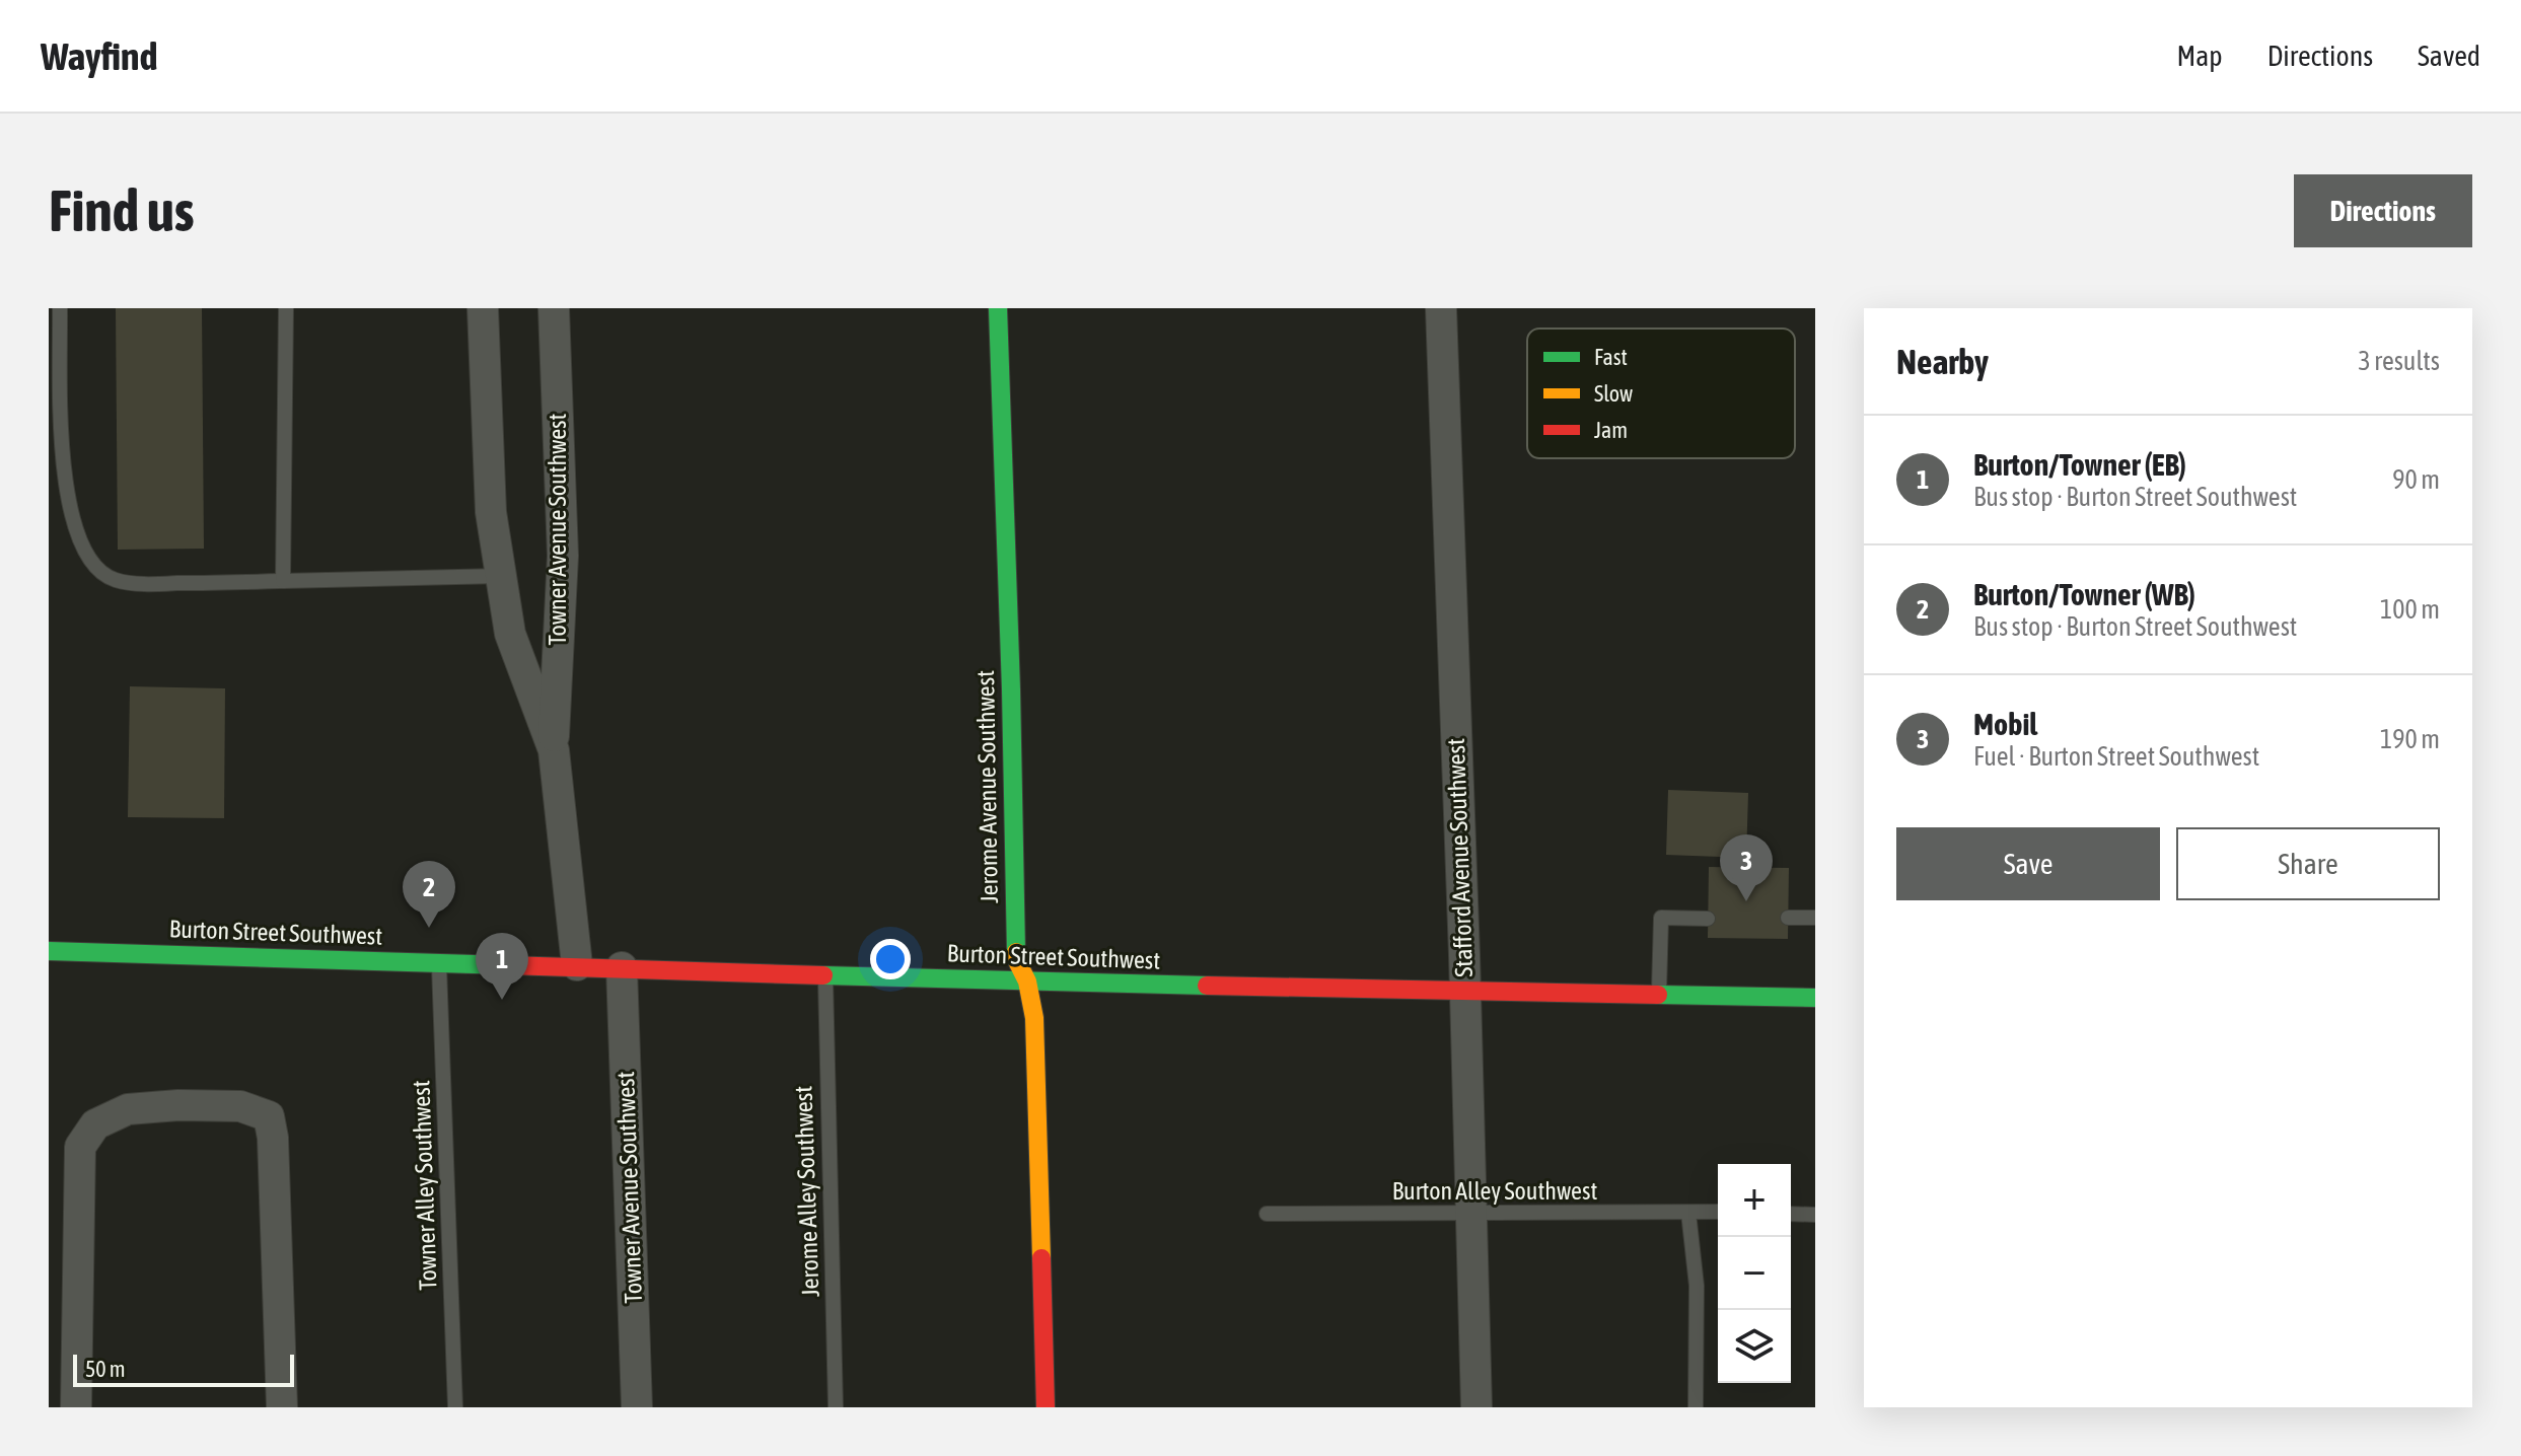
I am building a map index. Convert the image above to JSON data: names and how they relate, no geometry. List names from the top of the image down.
{
  "streets": {
    "main road": ["Jerome Avenue Southwest", "Burton Street Southwest"],
    "street": ["Towner Avenue Southwest", "Stafford Avenue Southwest"],
    "lane": ["Towner Alley Southwest", "Jerome Alley Southwest", "Burton Alley Southwest"]
  },
  "crossings": [
    ["Towner Avenue Southwest", "Burton Street Southwest"],
    ["Jerome Avenue Southwest", "Burton Street Southwest"],
    ["Stafford Avenue Southwest", "Burton Street Southwest"],
    ["Stafford Avenue Southwest", "Burton Alley Southwest"],
    ["Burton Street Southwest", "Towner Alley Southwest"],
    ["Burton Street Southwest", "Jerome Alley Southwest"]
  ],
  "legend": ["Fast", "Slow", "Jam"],
  "scale_bar": "50 m",
  "page": {
    "header": "Wayfind",
    "nav": ["Map", "Directions", "Saved"],
    "buttons": [
      "Directions",
      ["Save", "Share"]
    ],
    "title": "Find us",
    "heading": ["Nearby", "3 results"],
    "list": [
      {
        "mark": "1",
        "name": "Burton/Towner (EB)",
        "note": "Bus stop · Burton Street Southwest",
        "value": "90 m"
      },
      {
        "mark": "2",
        "name": "Burton/Towner (WB)",
        "note": "Bus stop · Burton Street Southwest",
        "value": "100 m"
      },
      {
        "mark": "3",
        "name": "Mobil",
        "note": "Fuel · Burton Street Southwest",
        "value": "190 m"
      }
    ],
    "pins": ["3", "2", "1"],
    "map_buttons": ["+", "−"],
    "scale": "50 m"
  }
}
